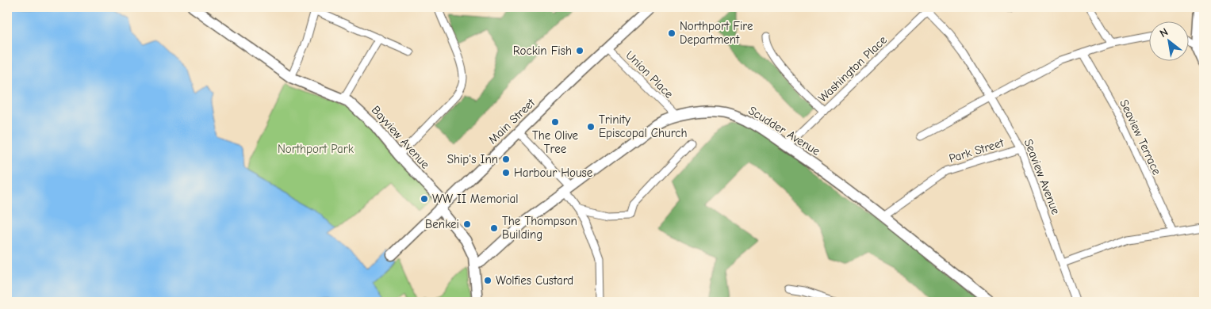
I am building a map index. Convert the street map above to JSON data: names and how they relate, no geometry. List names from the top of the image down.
{
  "streets": {
    "main road": ["Main Street", "Scudder Avenue", "Bayview Avenue"],
    "street": [
      "Washington Place",
      "Union Place",
      "Seaview Terrace",
      "Park Street",
      "Seaview Avenue"
    ]
  },
  "crossings": [
    ["Washington Place", "Scudder Avenue"],
    ["Washington Place", "Seaview Avenue"],
    ["Union Place", "Main Street"],
    ["Union Place", "Scudder Avenue"],
    ["Main Street", "Bayview Avenue"],
    ["Scudder Avenue", "Bayview Avenue"],
    ["Scudder Avenue", "Park Street"],
    ["Park Street", "Seaview Avenue"]
  ],
  "parks": ["Northport Park"],
  "places": [
    "Northport Fire Department",
    "Rockin Fish",
    "The Olive Tree",
    "Trinity Episcopal Church",
    "Ship's Inn",
    "Harbour House",
    "WW II Memorial",
    "Benkei",
    "The Thompson Building",
    "Wolfies Custard"
  ],
  "north": "top left"
}
